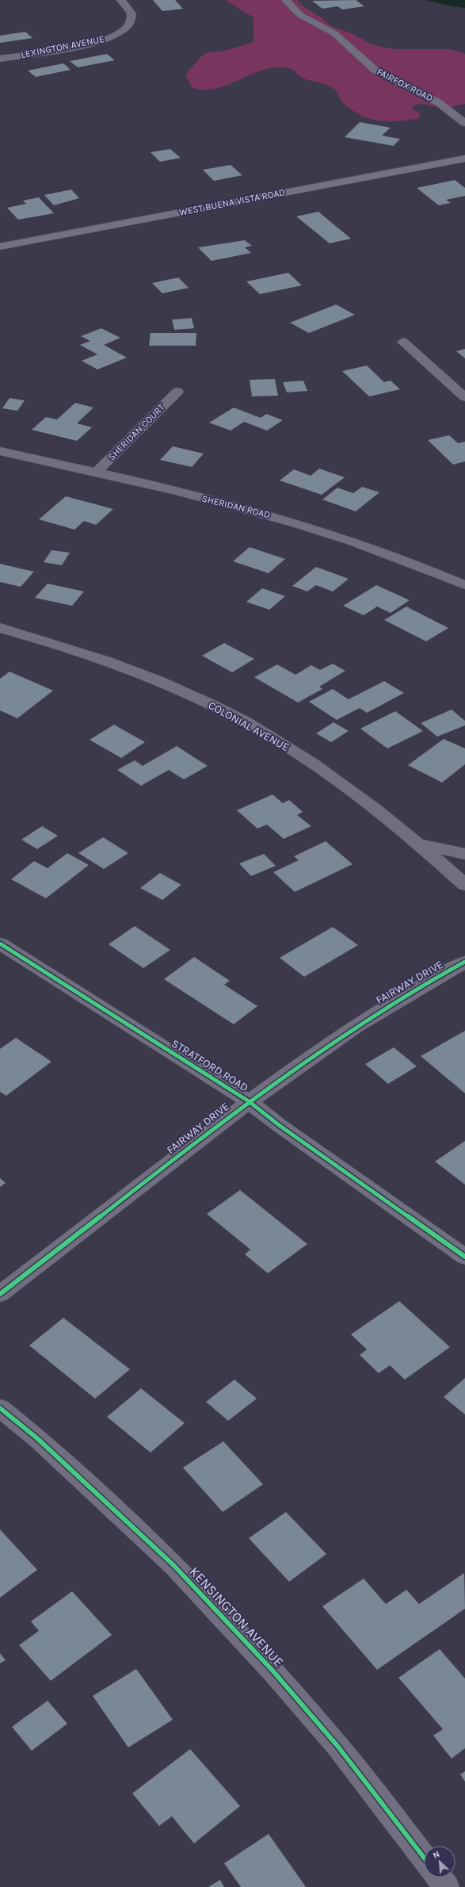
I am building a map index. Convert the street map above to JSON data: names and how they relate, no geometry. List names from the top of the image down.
{
  "streets": {
    "street": [
      "LEXINGTON AVENUE",
      "FAIRFOX ROAD",
      "WEST BUENA VISTA ROAD",
      "SHERIDAN COURT",
      "SHERIDAN ROAD",
      "COLONIAL AVENUE",
      "FAIRWAY DRIVE",
      "STRATFORD ROAD",
      "KENSINGTON AVENUE"
    ]
  },
  "crossings": [
    ["SHERIDAN COURT", "SHERIDAN ROAD"],
    ["FAIRWAY DRIVE", "STRATFORD ROAD"]
  ],
  "north": "top left"
}
